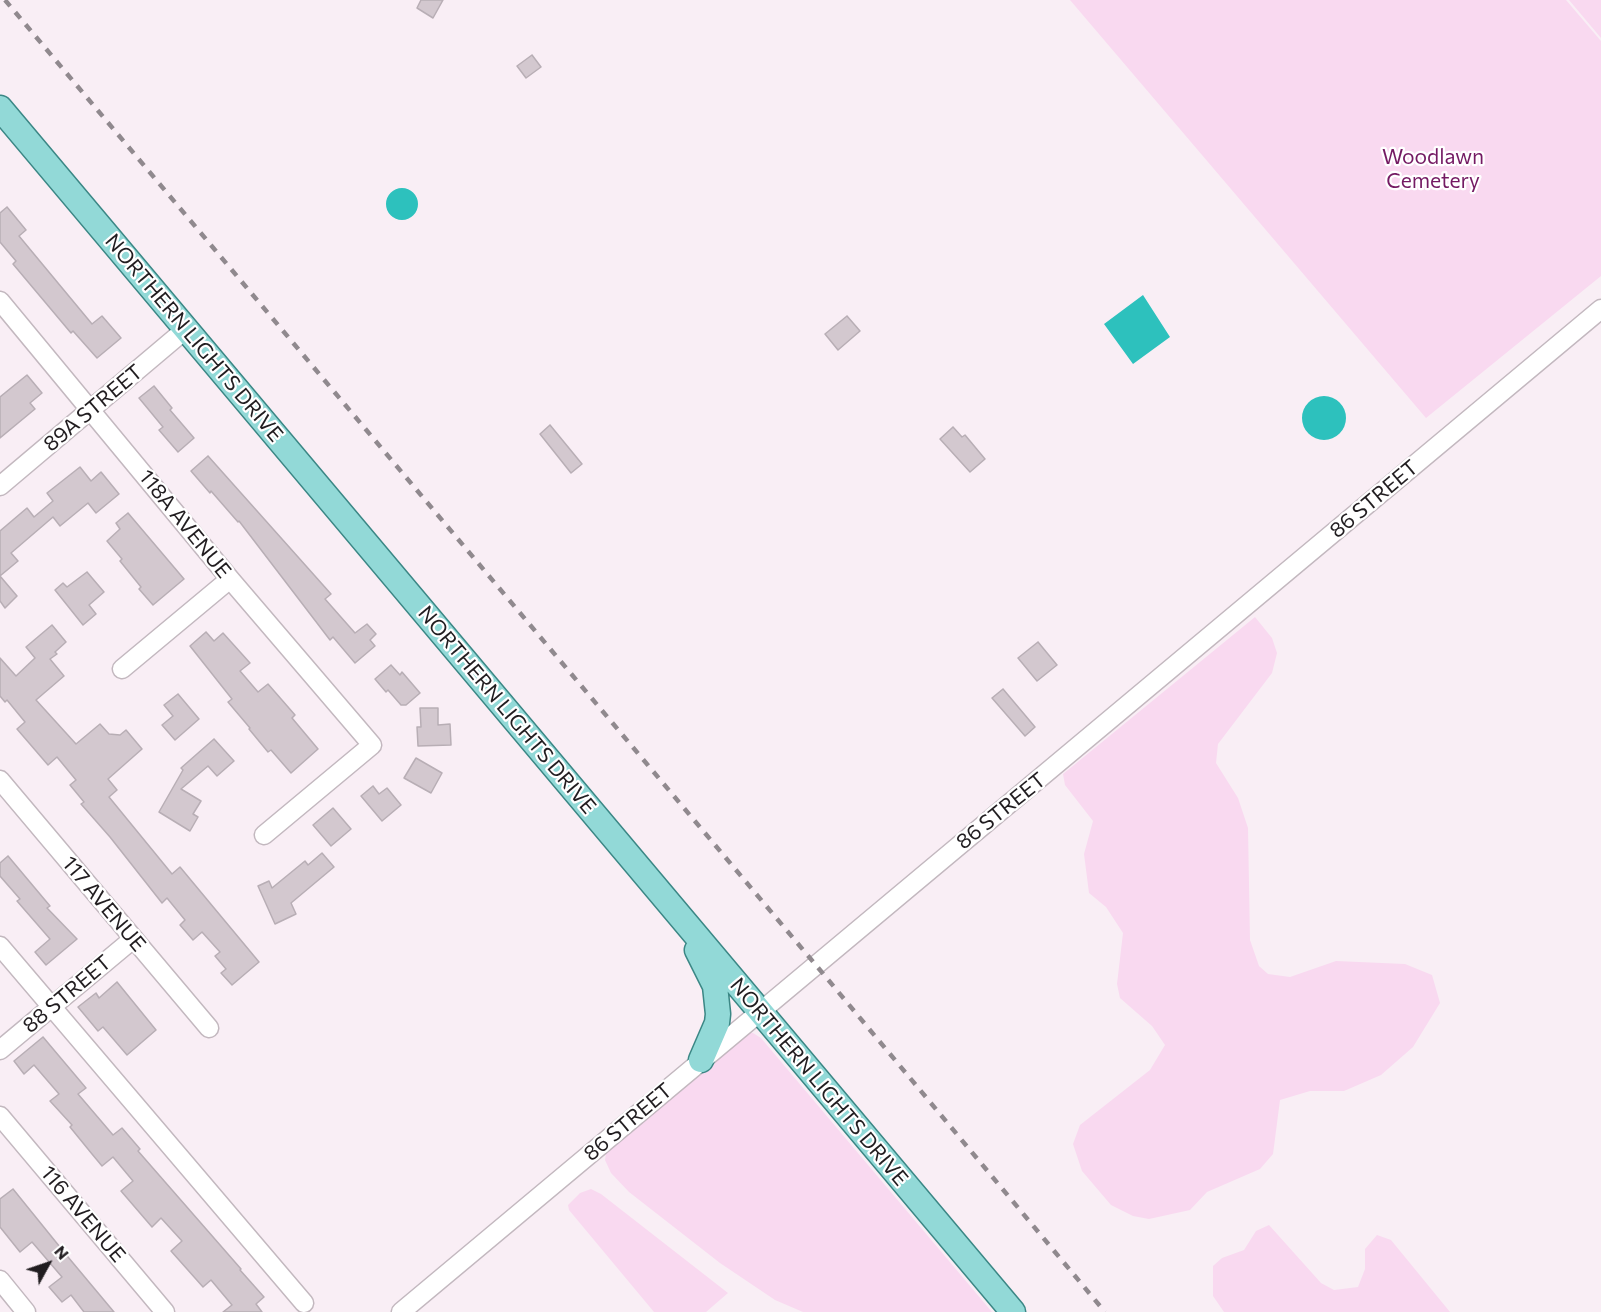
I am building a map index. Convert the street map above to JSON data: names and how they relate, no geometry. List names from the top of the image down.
{
  "streets": {
    "main road": ["NORTHERN LIGHTS DRIVE"],
    "street": [
      "89A STREET",
      "86 STREET",
      "118A AVENUE",
      "117 AVENUE",
      "88 STREET",
      "116 AVENUE"
    ]
  },
  "crossings": [
    ["NORTHERN LIGHTS DRIVE", "89A STREET"],
    ["NORTHERN LIGHTS DRIVE", "86 STREET"],
    ["89A STREET", "118A AVENUE"],
    ["117 AVENUE", "88 STREET"]
  ],
  "parks": ["Woodlawn Cemetery"],
  "north": "top right"
}
